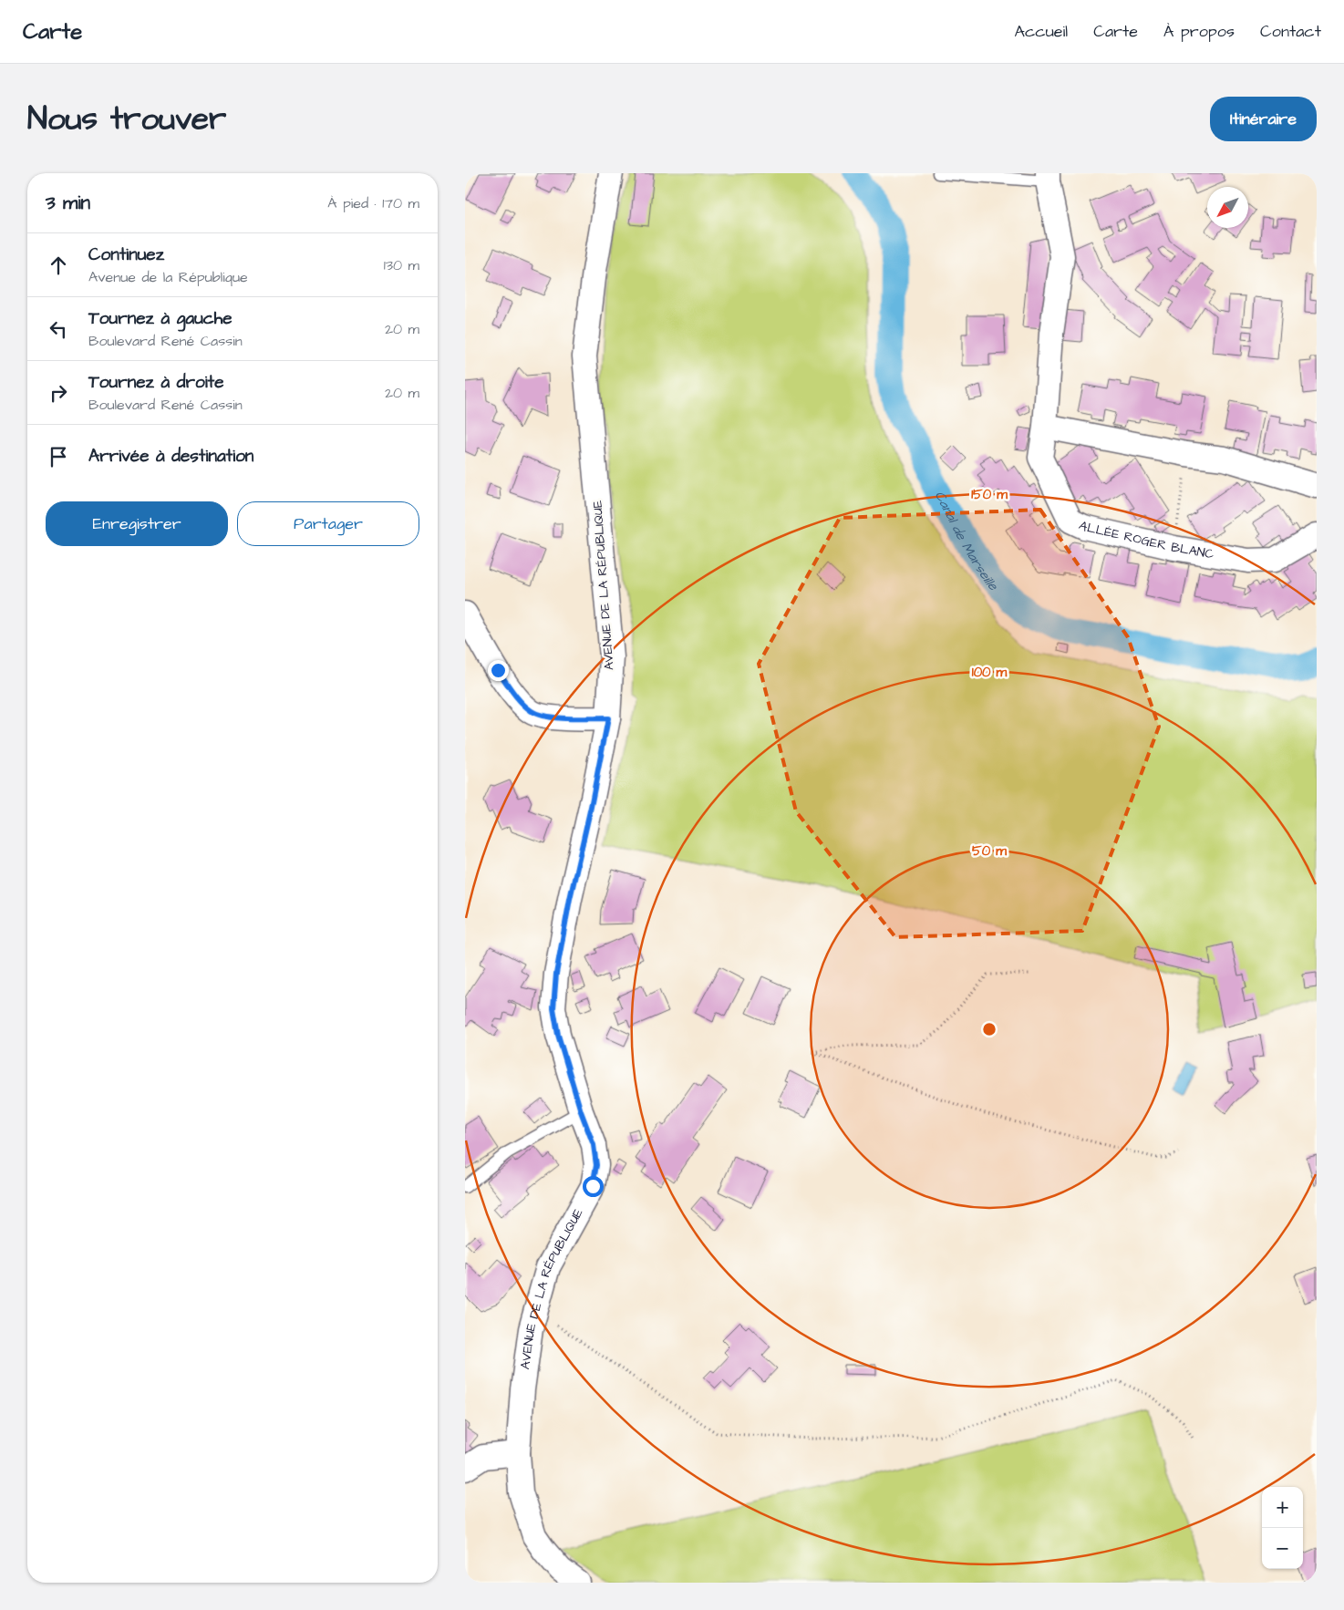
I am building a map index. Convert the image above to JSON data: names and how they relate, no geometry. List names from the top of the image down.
{
  "streets": {
    "street": ["ALLÉE ROGER BLANC", "AVENUE DE LA RÉPUBLIQUE"]
  },
  "water": ["Canal de Marseille"],
  "north": "bottom left",
  "page": {
    "header": "Carte",
    "nav": [
      "Accueil",
      "Carte",
      "À propos",
      "Contact"
    ],
    "title": "Nous trouver",
    "buttons": [
      "Itinéraire",
      ["Enregistrer", "Partager"]
    ],
    "heading": ["3 min", "À pied · 170 m"],
    "list": [
      ["Continuez", "Avenue de la République", "130 m"],
      ["Tournez à gauche", "Boulevard René Cassin", "20 m"],
      ["Tournez à droite", "Boulevard René Cassin", "20 m"],
      "Arrivée à destination"
    ],
    "map_buttons": ["+", "−"]
  },
  "rings": ["150 m", "100 m", "50 m"]
}
